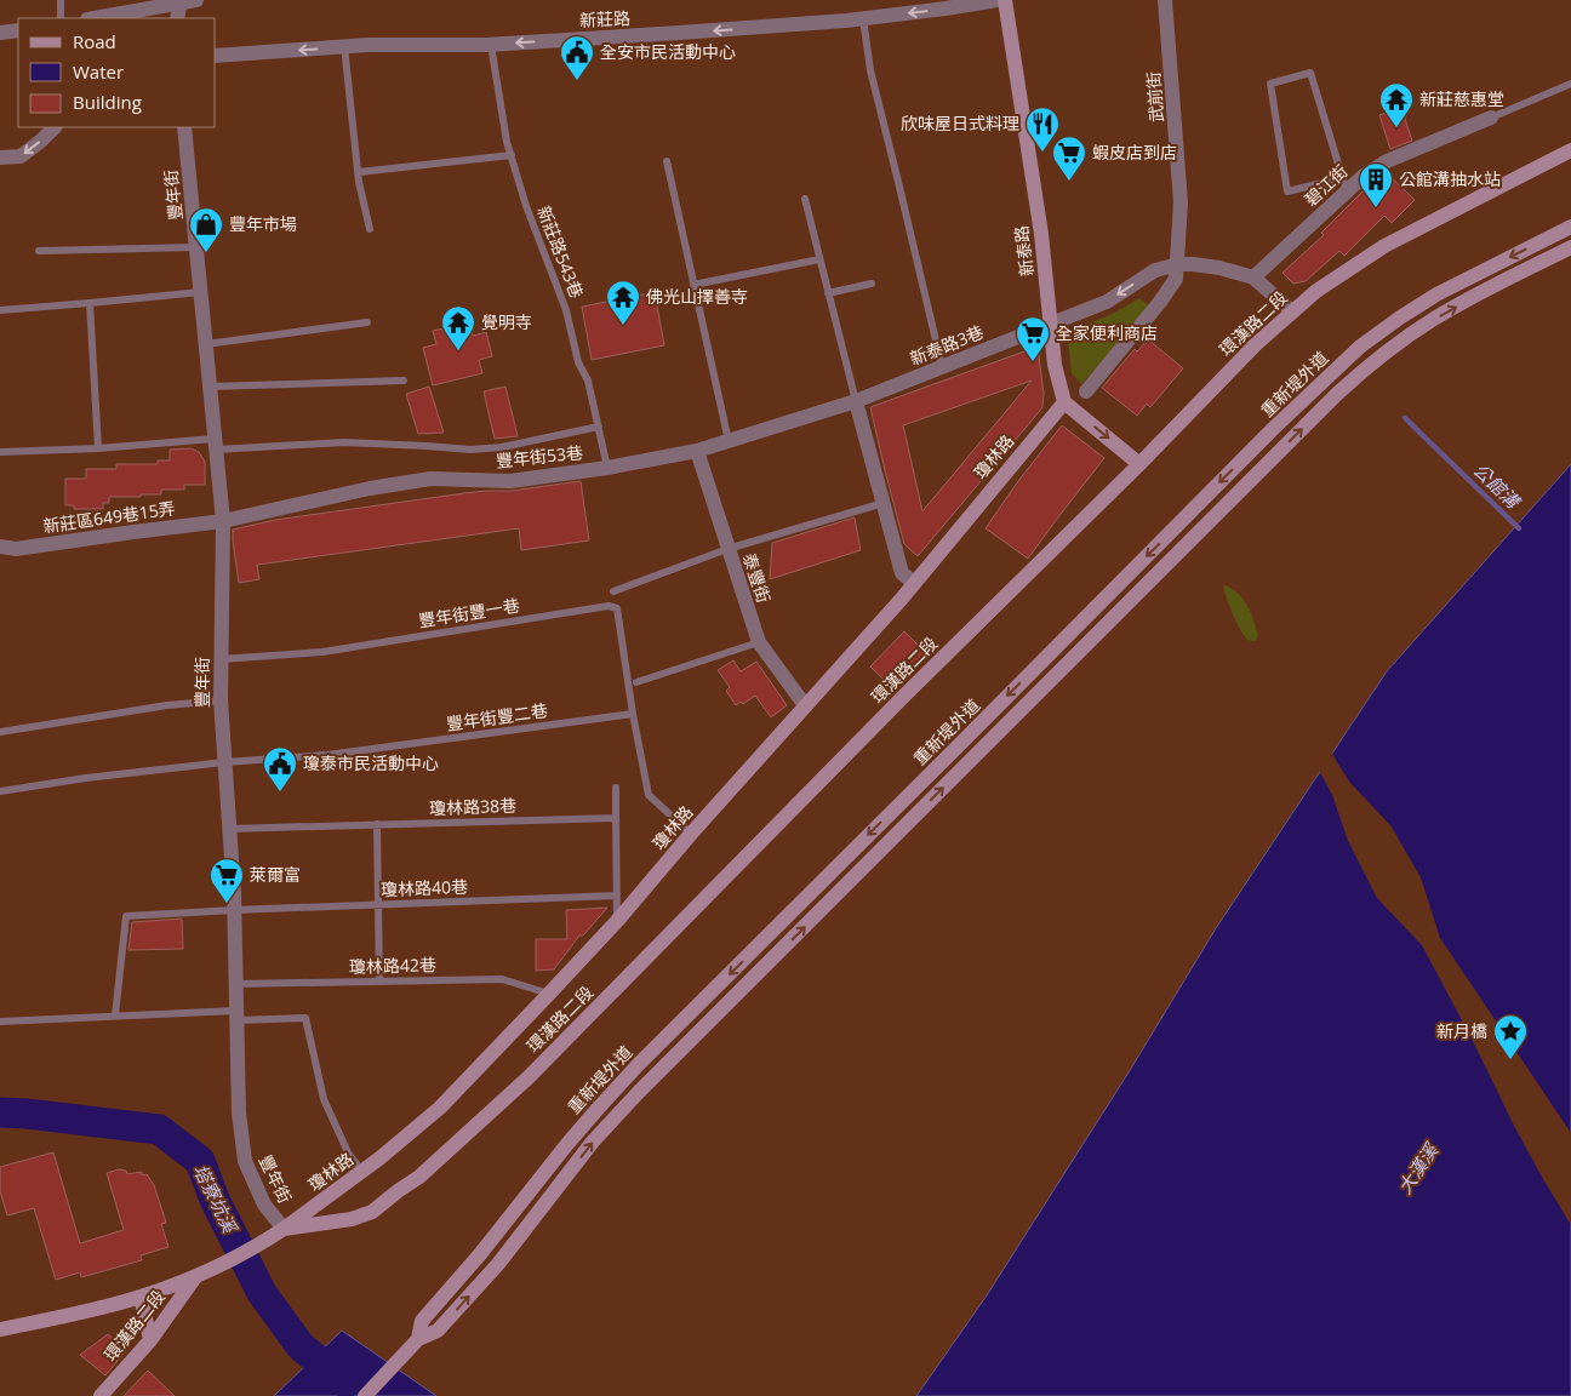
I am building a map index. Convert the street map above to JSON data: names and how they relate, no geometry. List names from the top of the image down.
{
  "streets": {
    "street": [
      "新莊路",
      "武前街",
      "碧江街",
      "豐年街",
      "新泰路",
      "環漢路二段",
      "新泰路3巷",
      "重新堤外道",
      "豐年街53巷",
      "瓊林路",
      "新莊區649巷15弄",
      "泰豐街"
    ],
    "lane": [
      "新莊路543巷",
      "豐年街豐一巷",
      "豐年街豐二巷",
      "瓊林路38巷",
      "瓊林路40巷",
      "瓊林路42巷"
    ]
  },
  "crossings": [
    ["新莊路", "新莊路543巷"],
    ["武前街", "新泰路3巷"],
    ["豐年街", "環漢路二段"],
    ["豐年街", "豐年街53巷"],
    ["豐年街", "瓊林路"],
    ["豐年街", "新莊區649巷15弄"],
    ["豐年街", "豐年街豐一巷"],
    ["豐年街", "豐年街豐二巷"],
    ["豐年街", "瓊林路38巷"],
    ["豐年街", "瓊林路40巷"],
    ["豐年街", "瓊林路42巷"],
    ["新泰路", "新泰路3巷"],
    ["新泰路", "瓊林路"],
    ["新莊路543巷", "豐年街53巷"],
    ["環漢路二段", "瓊林路"],
    ["新泰路3巷", "豐年街53巷"],
    ["豐年街53巷", "新莊區649巷15弄"],
    ["豐年街53巷", "泰豐街"],
    ["瓊林路", "泰豐街"],
    ["瓊林路", "瓊林路42巷"],
    ["豐年街豐一巷", "豐年街豐二巷"]
  ],
  "one_way": ["新莊路", "新泰路3巷"],
  "water": ["公館溝", "大漢溪", "塔寮坑溪"],
  "places": {
    "public building": ["全安市民活動中心", "瓊泰市民活動中心"],
    "temple": ["新莊慈惠堂", "佛光山擇善寺", "覺明寺"],
    "restaurant": ["欣味屋日式料理"],
    "supermarket": ["蝦皮店到店", "全家便利商店", "萊爾富"],
    "building": ["公館溝抽水站"],
    "shop": ["豐年市場"],
    "place": ["新月橋"]
  },
  "legend": ["Road", "Water", "Building"]
}
